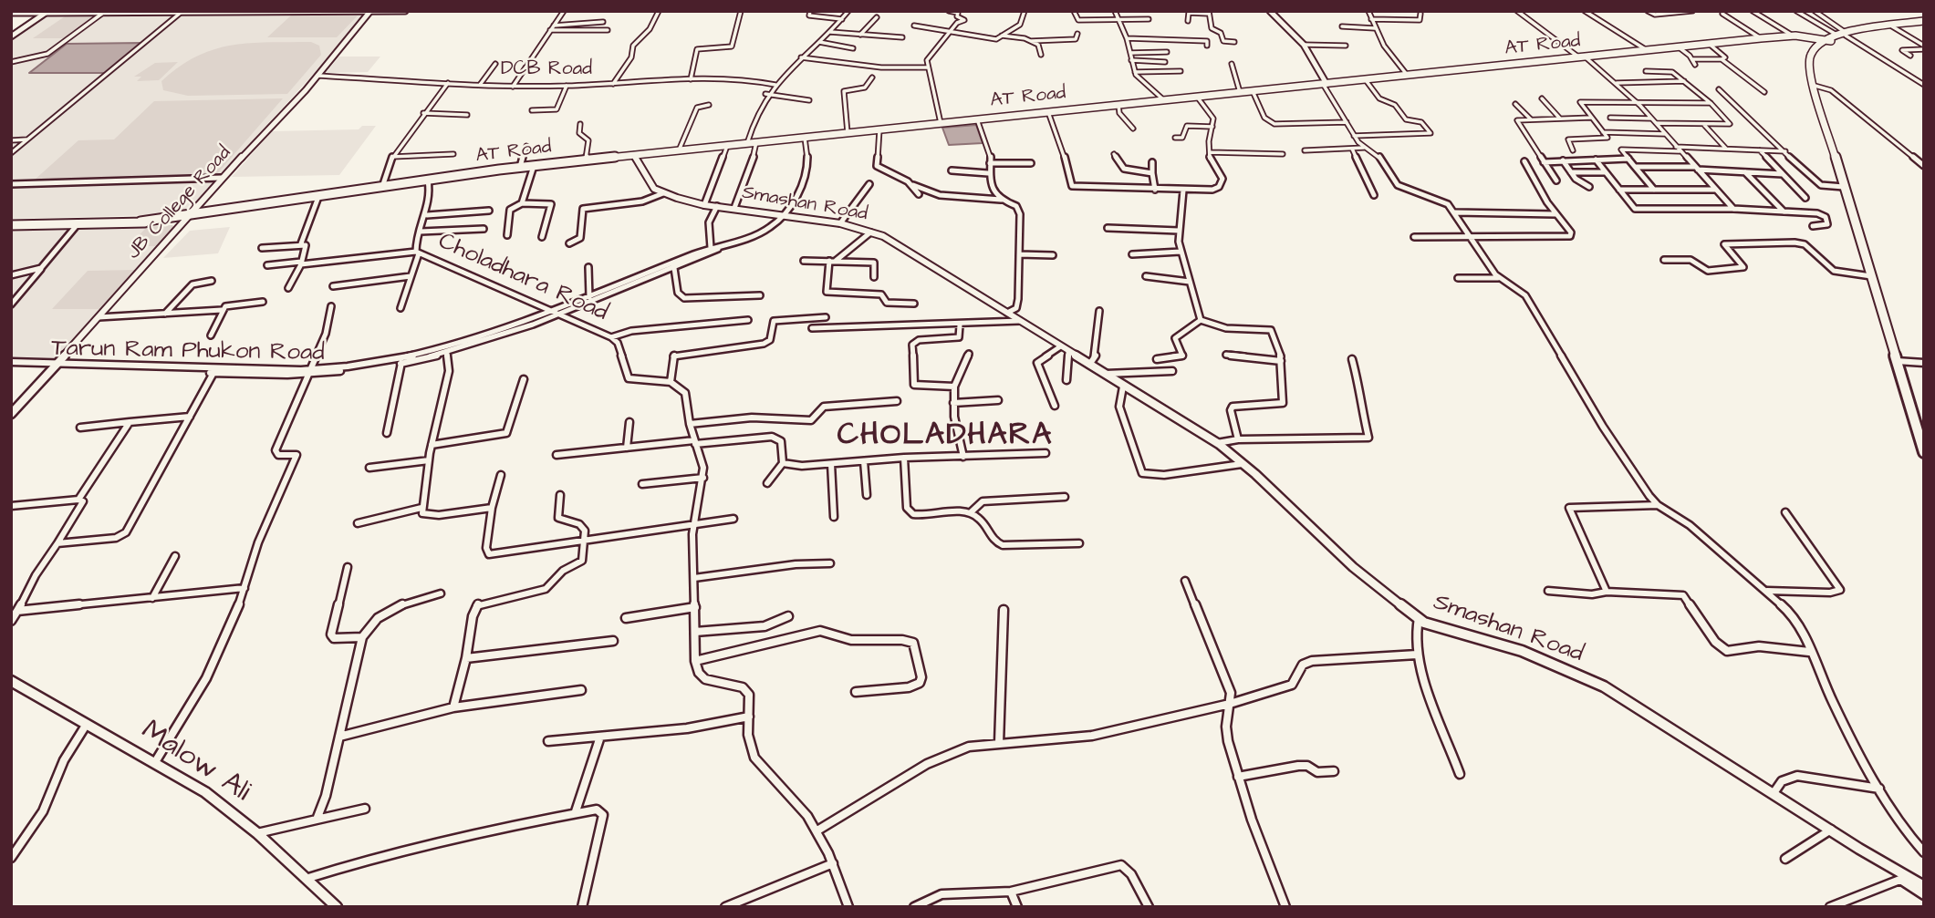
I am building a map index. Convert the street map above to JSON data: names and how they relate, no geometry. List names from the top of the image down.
{
  "streets": {
    "highway": ["AT Road"],
    "street": [
      "DCB Road",
      "JB College Road",
      "Smashan Road",
      "Choladhara Road",
      "Tarun Ram Phukon Road",
      "Malow Ali"
    ]
  },
  "crossings": [
    ["AT Road", "JB College Road"],
    ["AT Road", "Choladhara Road"],
    ["AT Road", "Tarun Ram Phukon Road"],
    ["DCB Road", "JB College Road"],
    ["JB College Road", "Tarun Ram Phukon Road"],
    ["Smashan Road", "Tarun Ram Phukon Road"],
    ["Choladhara Road", "Tarun Ram Phukon Road"]
  ],
  "districts": ["CHOLADHARA"]
}
